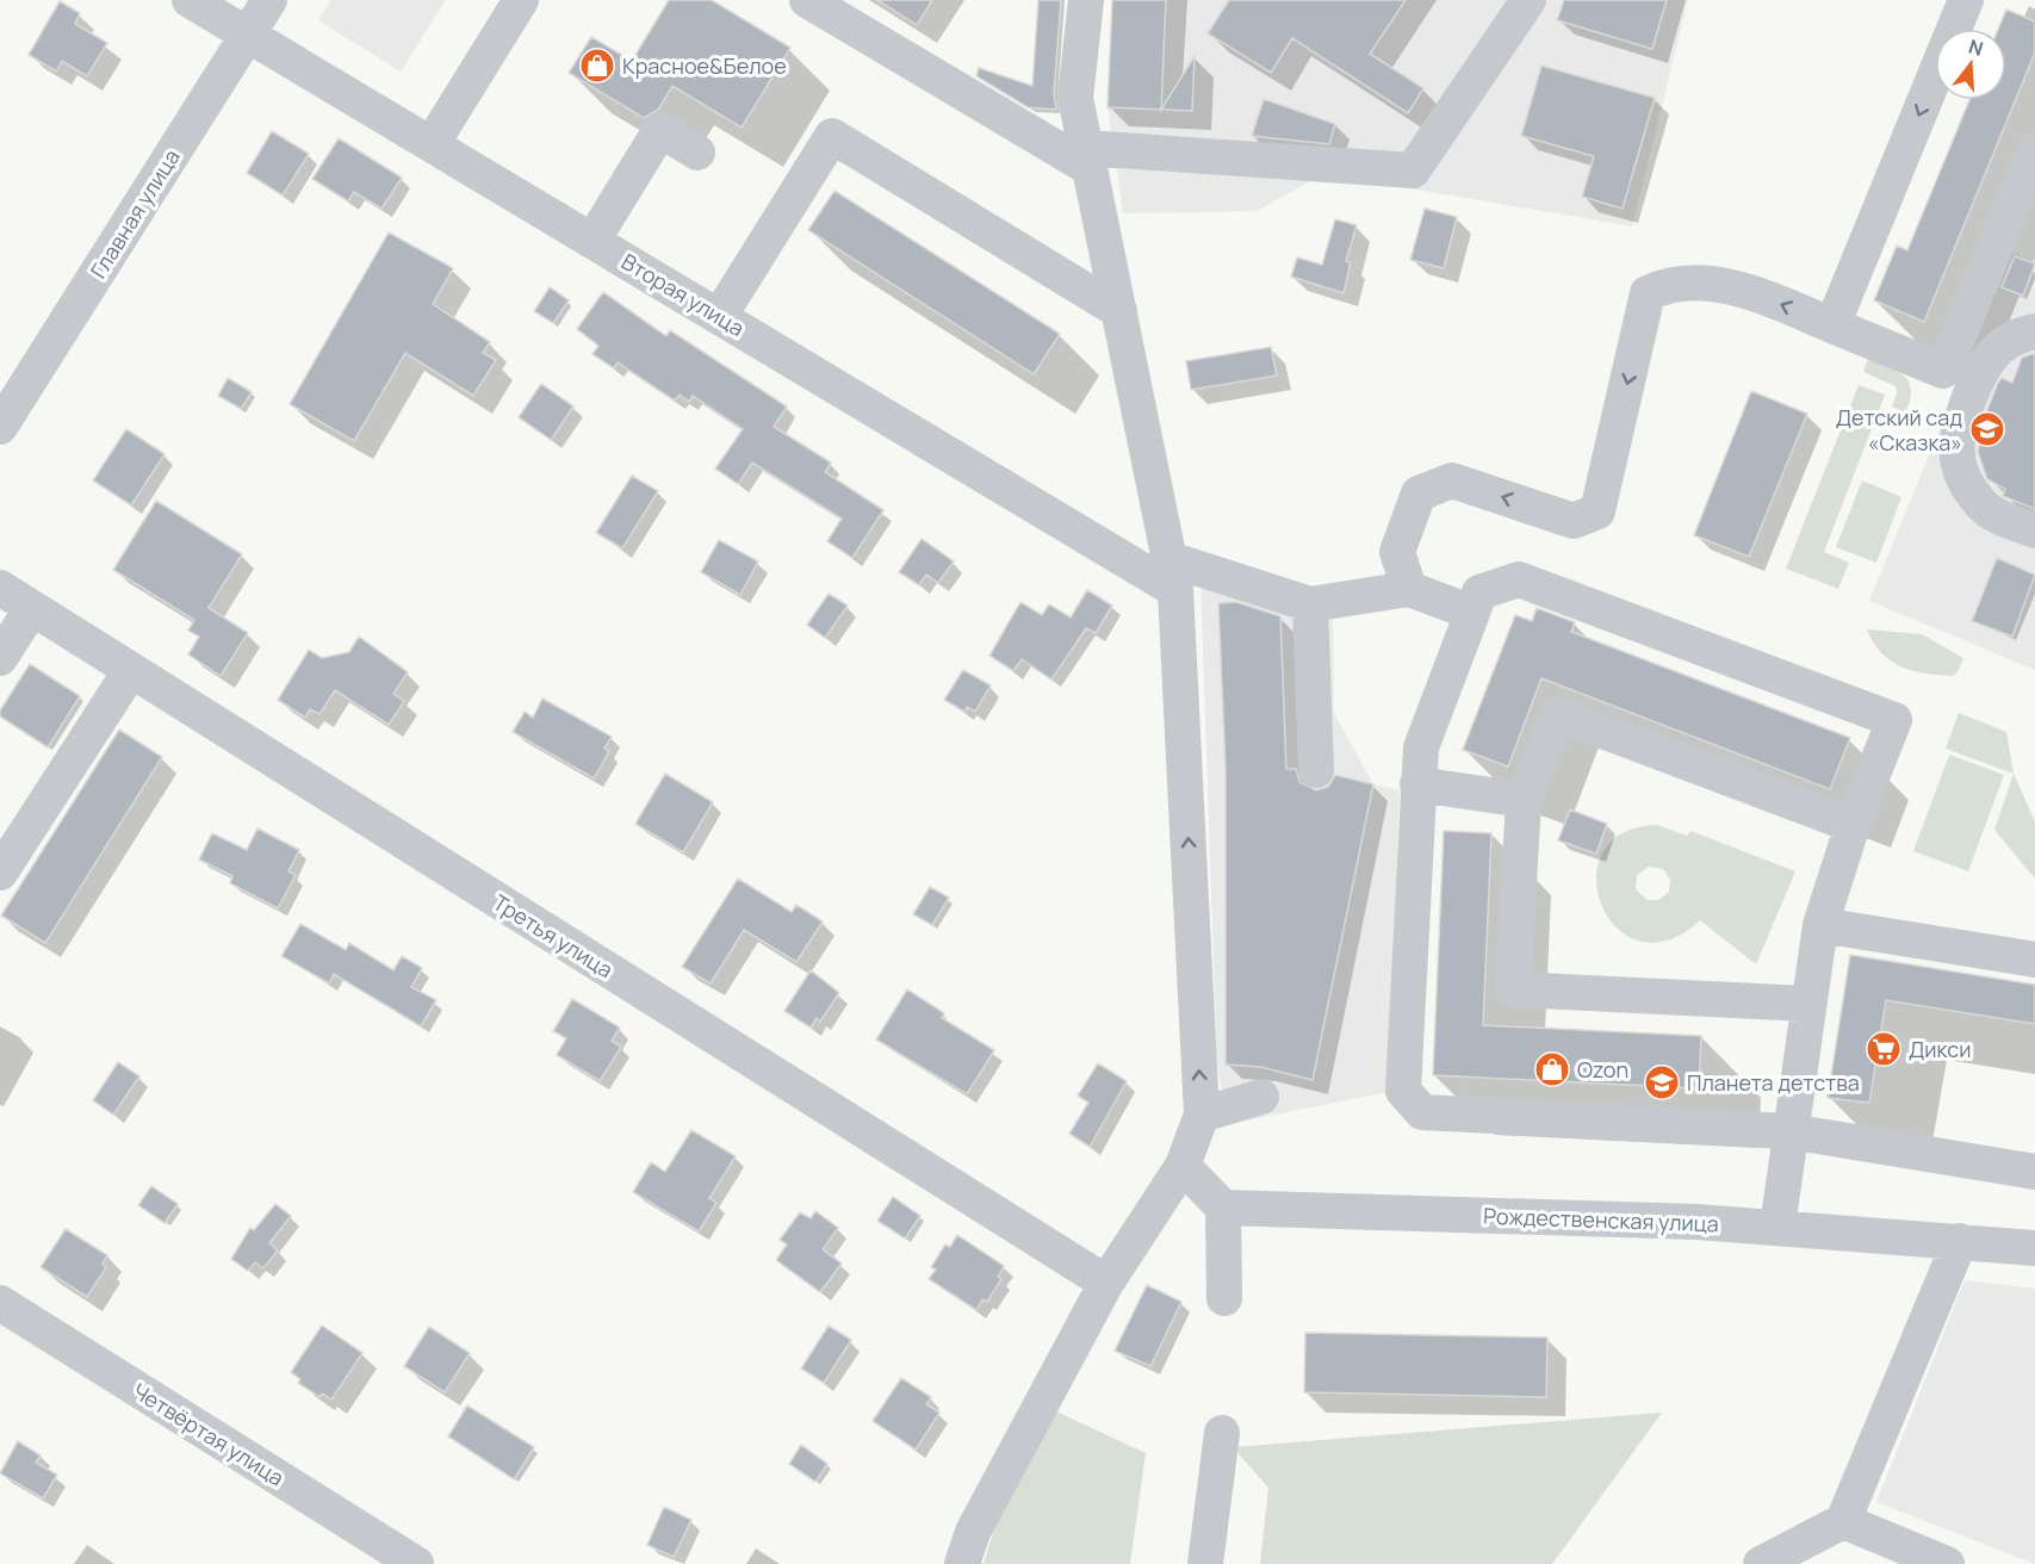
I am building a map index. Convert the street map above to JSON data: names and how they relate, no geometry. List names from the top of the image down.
{
  "streets": {
    "street": [
      "Главная улица",
      "Вторая улица",
      "Третья улица",
      "Рождественская улица",
      "Четвёртая улица"
    ]
  },
  "crossings": [
    ["Главная улица", "Вторая улица"]
  ],
  "places": {
    "shop": ["Красное&Белое", "Ozon"],
    "school or university": ["Детский сад «Сказка»", "Планета детства"],
    "supermarket": ["Дикси"]
  },
  "north": "top"
}
